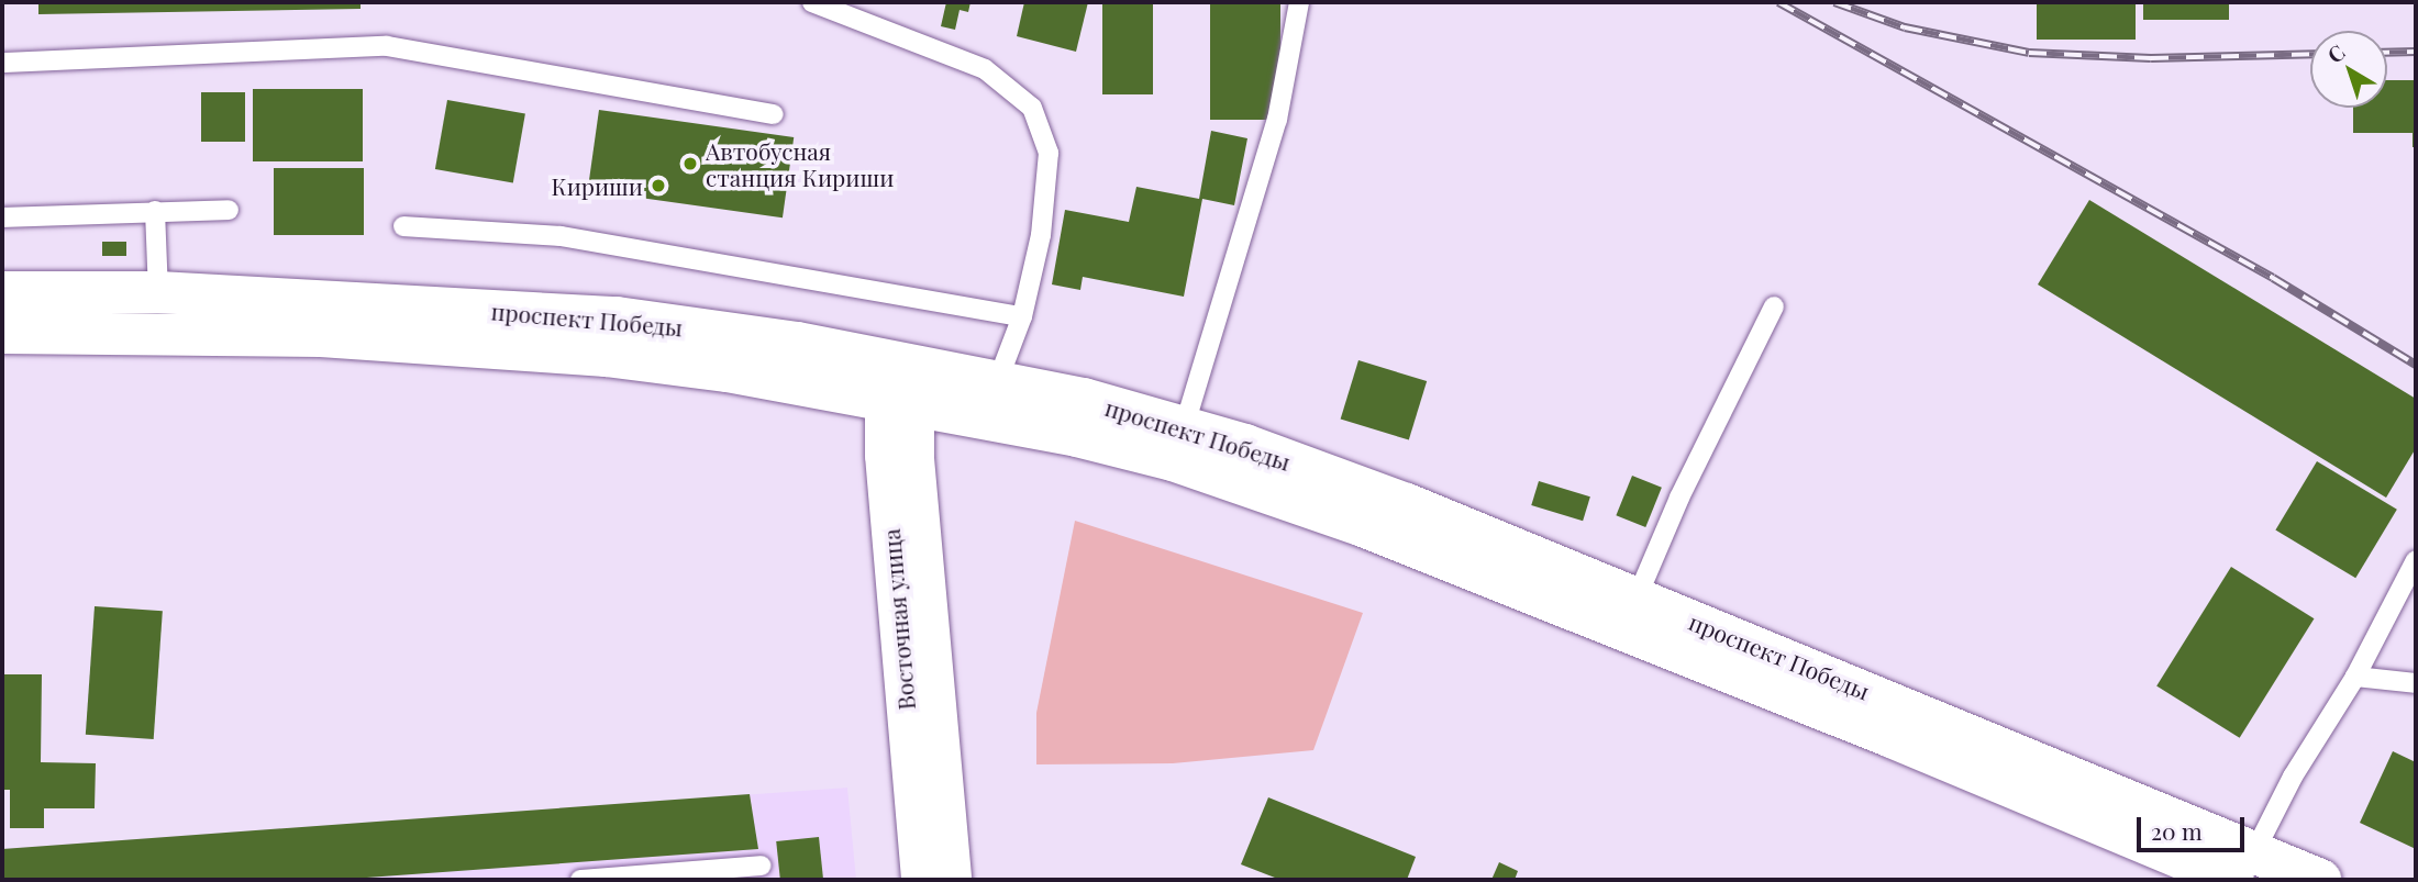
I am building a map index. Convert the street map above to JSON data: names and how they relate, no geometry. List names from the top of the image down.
{
  "streets": {
    "main road": ["проспект Победы"],
    "street": ["Восточная улица"]
  },
  "crossings": [
    ["проспект Победы", "Восточная улица"]
  ],
  "places": ["Автобусная станция Кириши", "Кириши"],
  "scale_bar": "20 m",
  "north": "top left"
}
